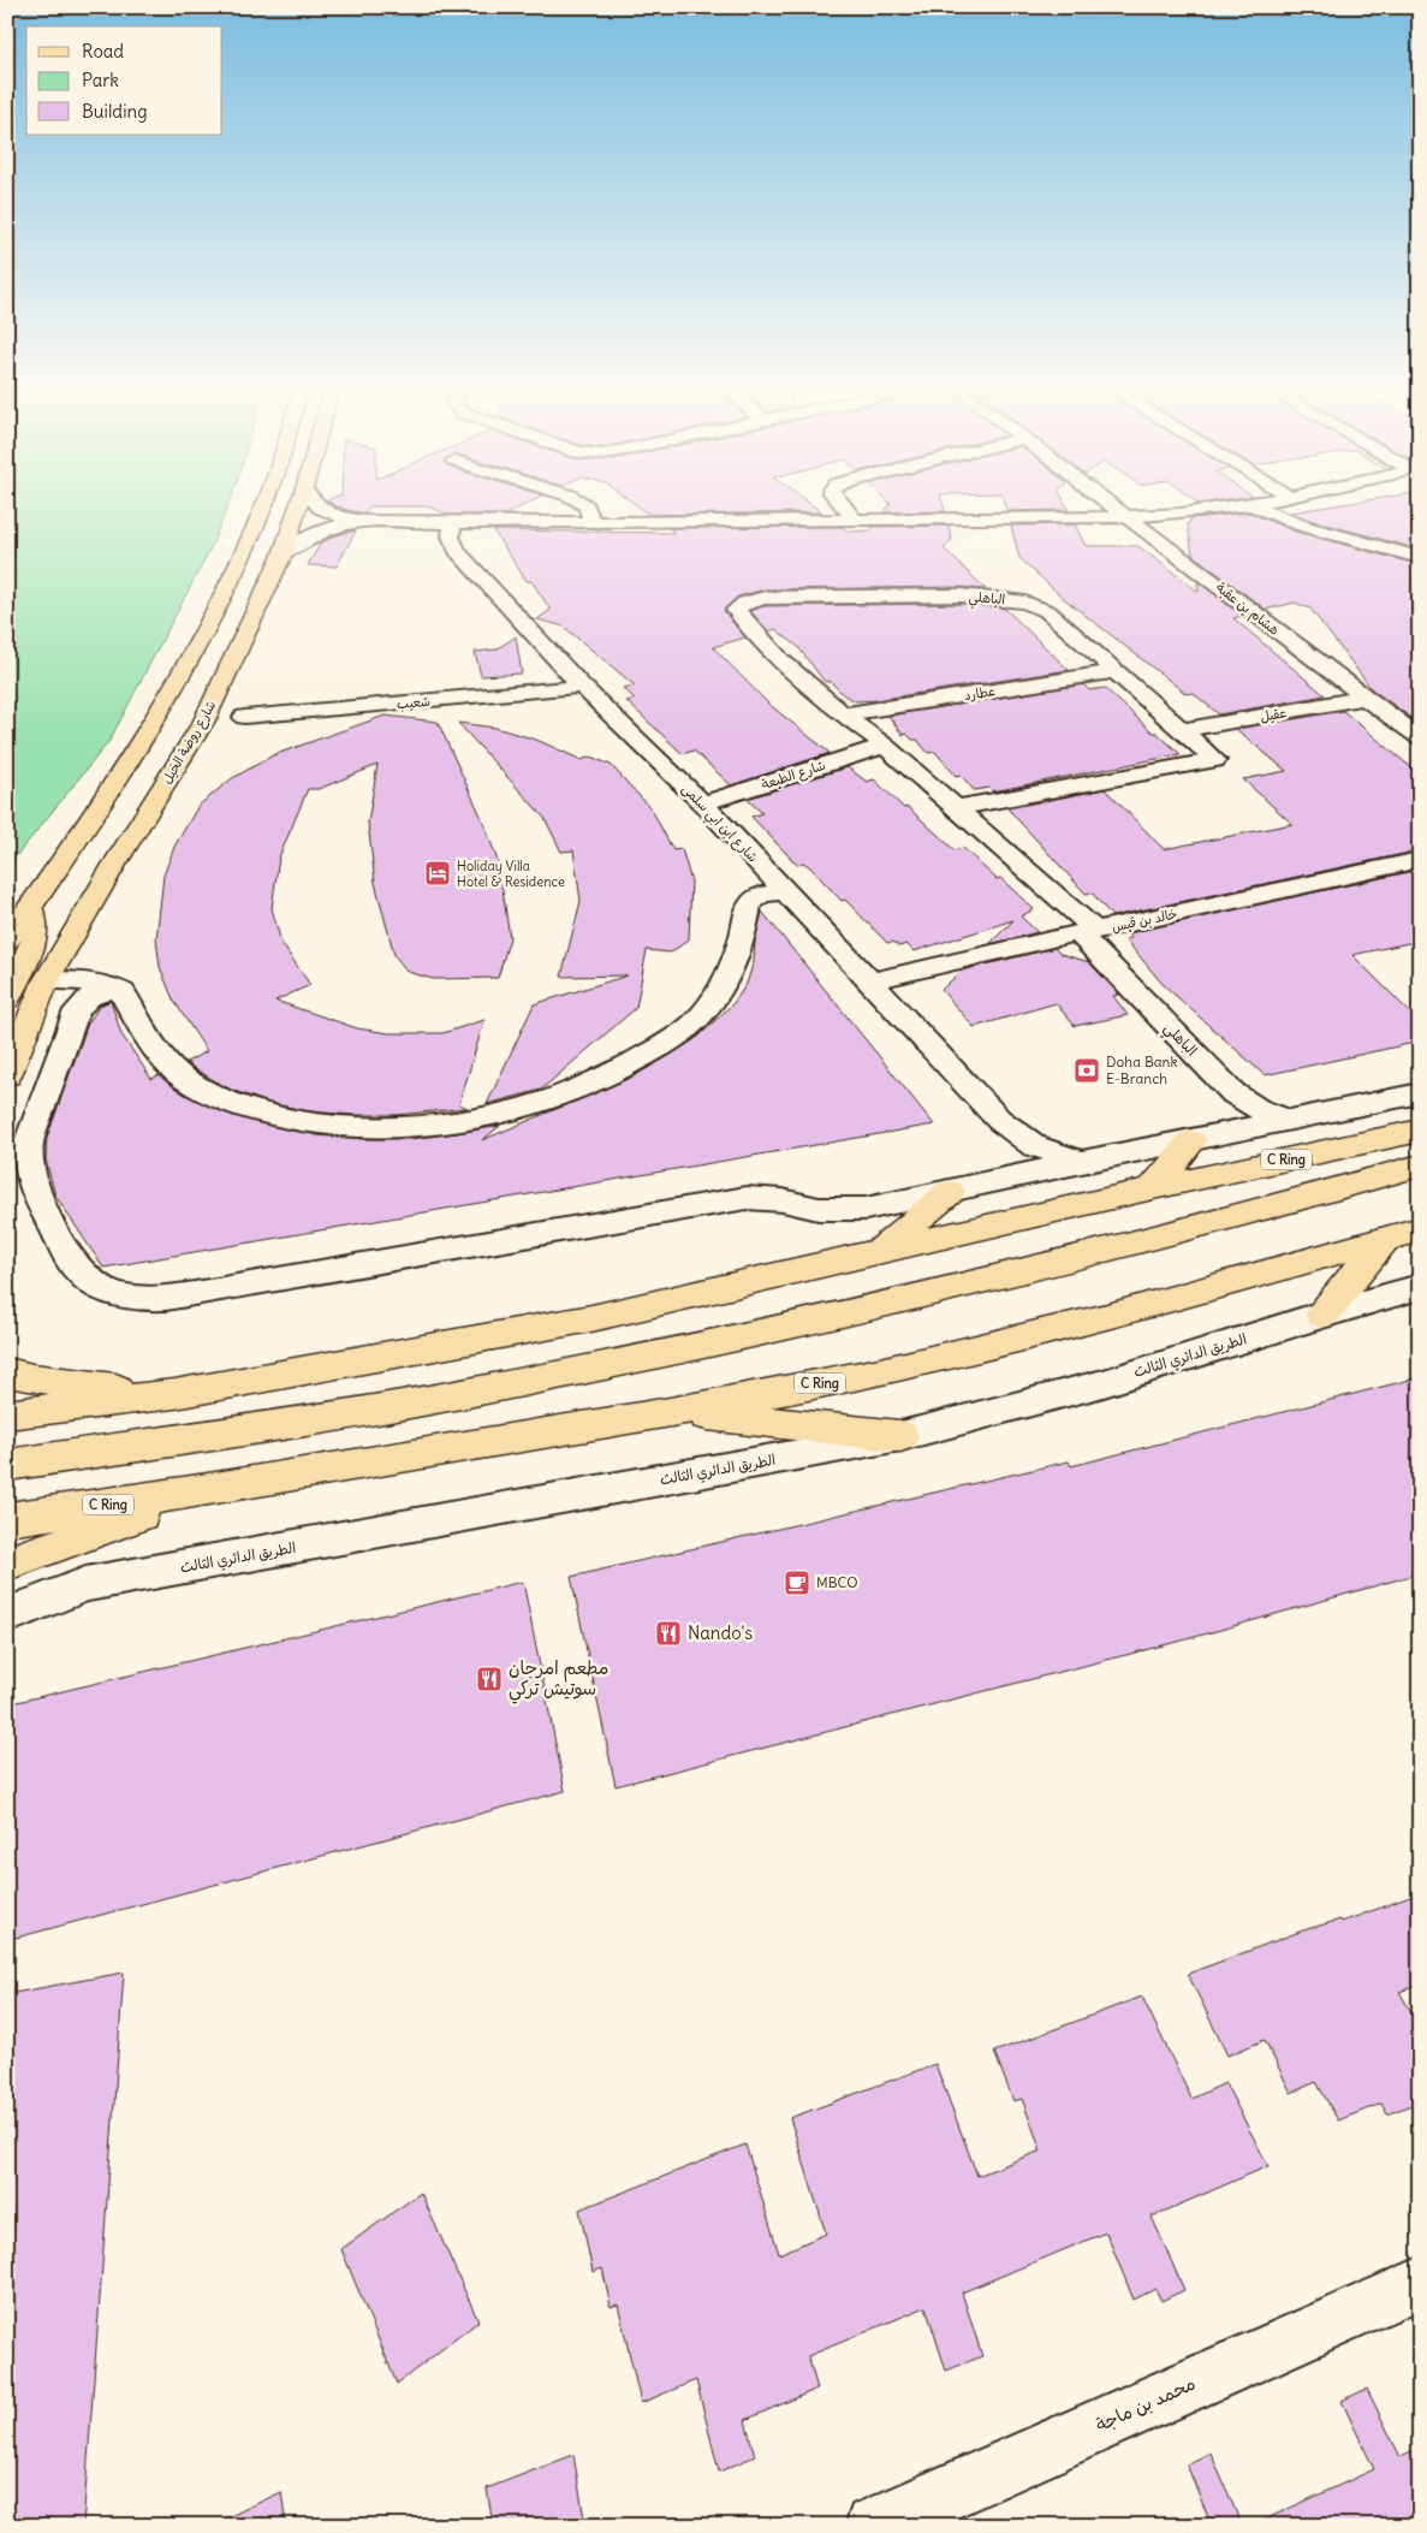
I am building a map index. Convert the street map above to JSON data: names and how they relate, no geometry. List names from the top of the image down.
{
  "streets": {
    "main road": ["شارع روضة الخيل", "C Ring"],
    "street": [
      "الباهلي",
      "هشام بن عقبة",
      "عطارد",
      "شعيب",
      "عقيل",
      "شارع الطبعة",
      "شارع ابن ابي سلمى",
      "خالد بن قيس",
      "الطريق الدائري الثالث",
      "محمد بن ماجة"
    ]
  },
  "crossings": [
    ["الباهلي", "عطارد"],
    ["الباهلي", "عقيل"],
    ["الباهلي", "شارع الطبعة"],
    ["الباهلي", "خالد بن قيس"],
    ["هشام بن عقبة", "عقيل"],
    ["شعيب", "شارع ابن ابي سلمى"],
    ["شارع الطبعة", "شارع ابن ابي سلمى"],
    ["شارع ابن ابي سلمى", "خالد بن قيس"]
  ],
  "places": {
    "hotel": ["Holiday Villa Hotel & Residence"],
    "bank": ["Doha Bank E-Branch"],
    "cafe": ["MBCO"],
    "restaurant": ["Nando's", "مطعم امرجان سوتيش تركي"]
  },
  "legend": ["Road", "Park", "Building"]
}
